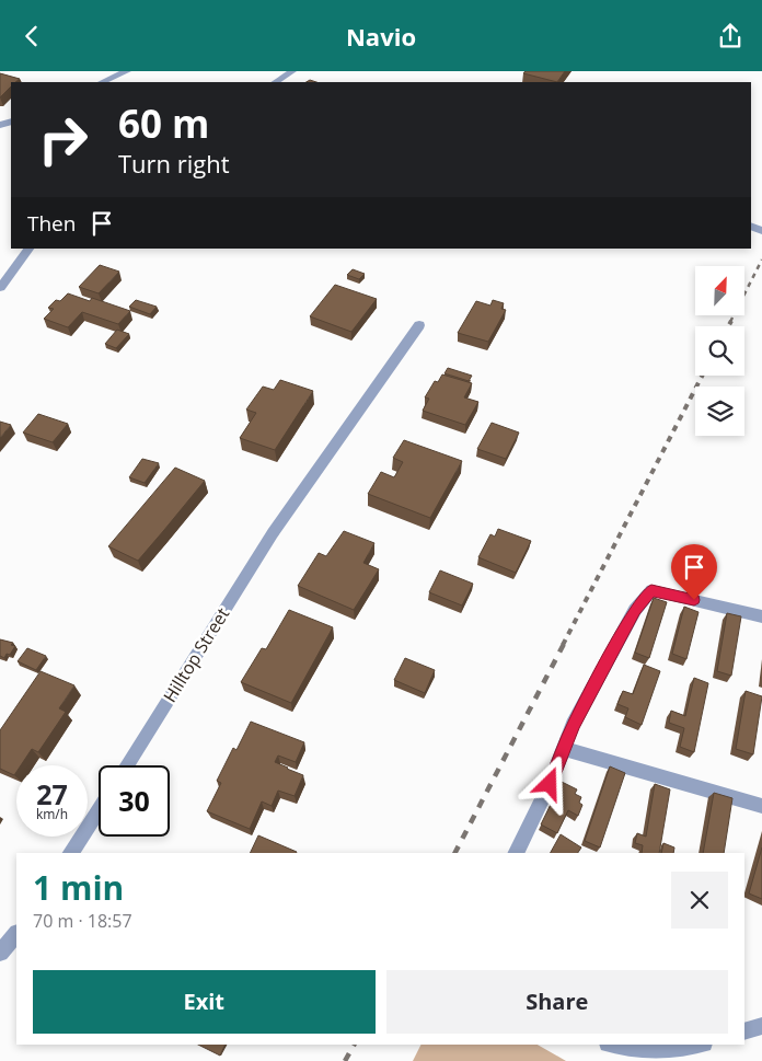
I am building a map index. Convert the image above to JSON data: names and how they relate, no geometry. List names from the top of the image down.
{
  "streets": {
    "street": ["Hilltop Street"]
  },
  "north": "top right",
  "page": {
    "header": "Navio",
    "turn": ["60 m", "Turn right"],
    "then": "Then",
    "speed": "27 km/h",
    "limit": "30",
    "heading": ["1 min", "70 m · 18:57"],
    "buttons": ["Exit", "Share"]
  }
}
